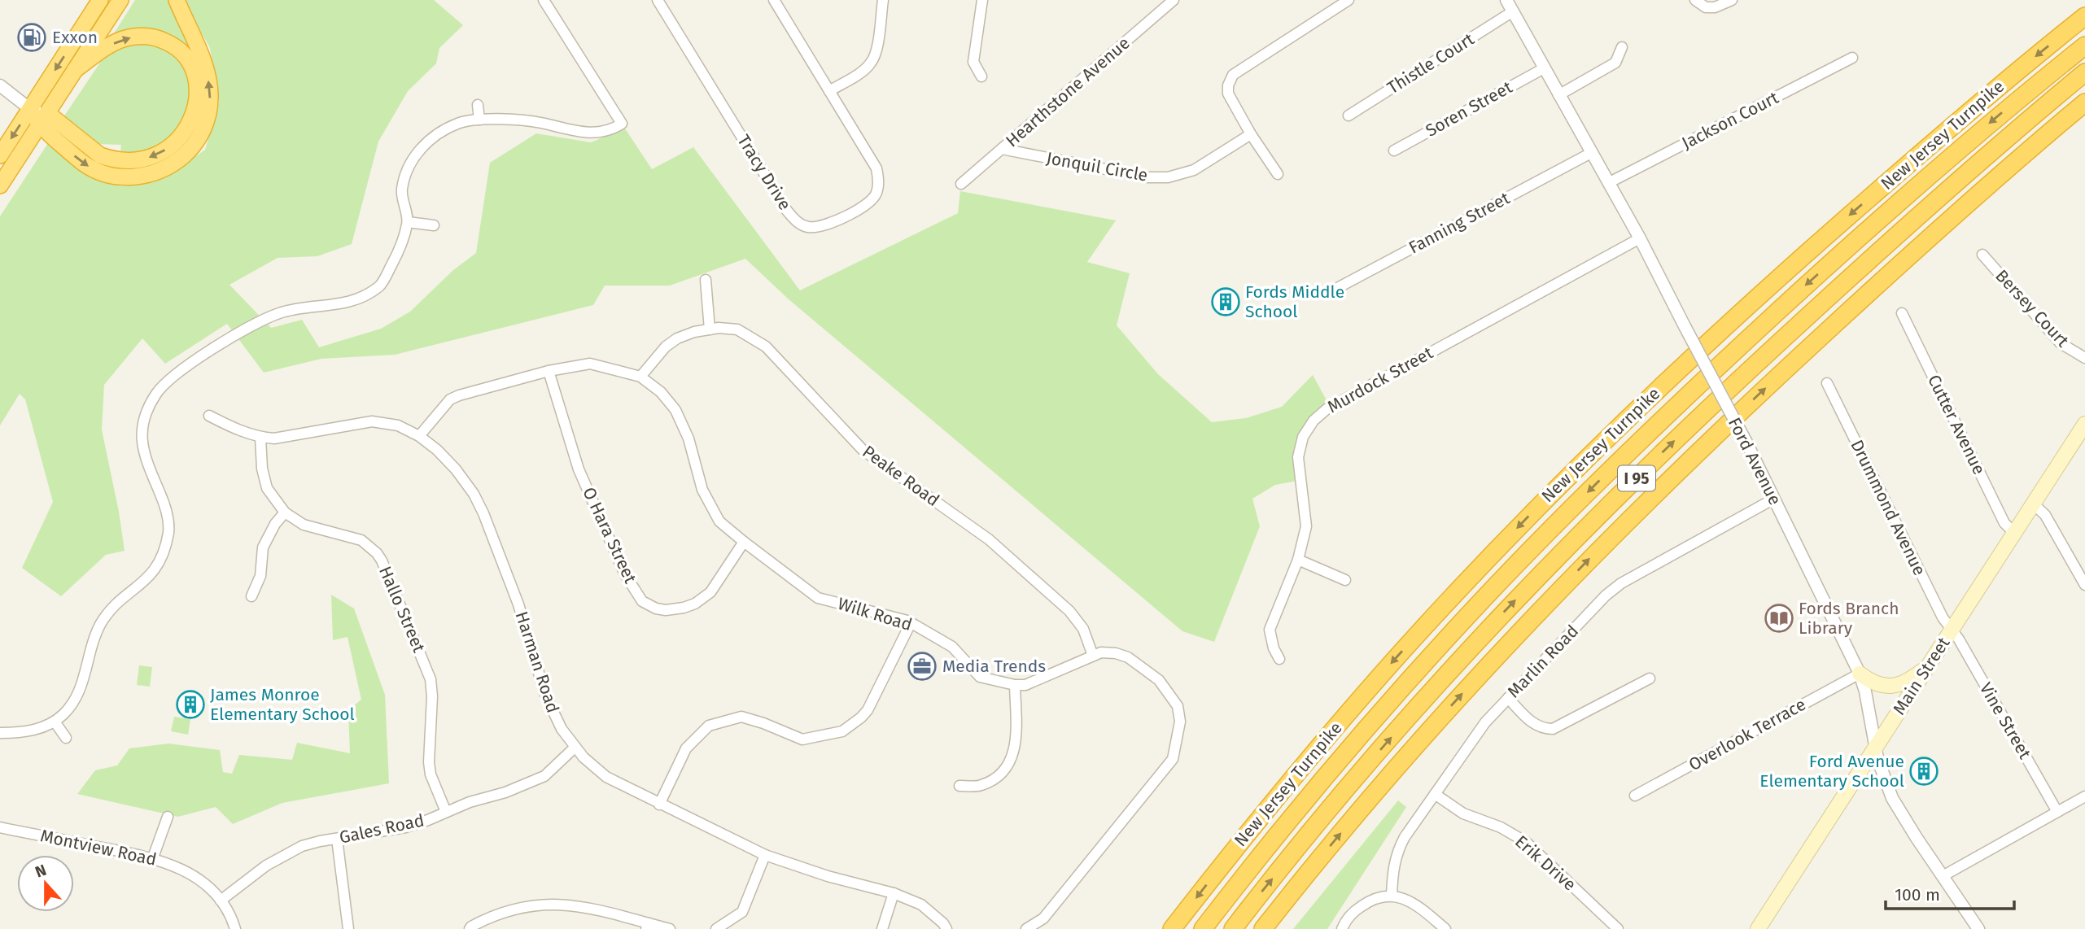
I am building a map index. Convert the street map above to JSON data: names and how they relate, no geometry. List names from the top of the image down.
{
  "streets": {
    "highway": ["New Jersey Turnpike", "I 95"],
    "main road": ["Main Street"],
    "street": [
      "Thistle Court",
      "Hearthstone Avenue",
      "Soren Street",
      "Jackson Court",
      "Jonquil Circle",
      "Tracy Drive",
      "Fanning Street",
      "Bersey Court",
      "Murdock Street",
      "Cutter Avenue",
      "Ford Avenue",
      "Peake Road",
      "Drummond Avenue",
      "O Hara Street",
      "Hallo Street",
      "Wilk Road",
      "Marlin Road",
      "Harman Road",
      "Vine Street",
      "Overlook Terrace",
      "Gales Road",
      "Montview Road",
      "Erik Drive"
    ]
  },
  "crossings": [
    ["Thistle Court", "Ford Avenue"],
    ["Hearthstone Avenue", "Jonquil Circle"],
    ["Soren Street", "Ford Avenue"],
    ["Jackson Court", "Ford Avenue"],
    ["Fanning Street", "Ford Avenue"],
    ["Murdock Street", "Ford Avenue"],
    ["Cutter Avenue", "Main Street"],
    ["Ford Avenue", "Marlin Road"],
    ["Ford Avenue", "Main Street"],
    ["Ford Avenue", "Overlook Terrace"],
    ["Peake Road", "Wilk Road"],
    ["Drummond Avenue", "Main Street"],
    ["Drummond Avenue", "Vine Street"],
    ["O Hara Street", "Wilk Road"],
    ["Hallo Street", "Harman Road"],
    ["Hallo Street", "Gales Road"],
    ["Wilk Road", "Harman Road"],
    ["Marlin Road", "Erik Drive"],
    ["Harman Road", "Gales Road"],
    ["Main Street", "Vine Street"],
    ["Gales Road", "Montview Road"]
  ],
  "places": {
    "fuel station": ["Exxon"],
    "building": ["Fords Middle School", "James Monroe Elementary School", "Ford Avenue Elementary School"],
    "library": ["Fords Branch Library"],
    "office": ["Media Trends"]
  },
  "scale_bar": "100 m",
  "north": "top"
}
